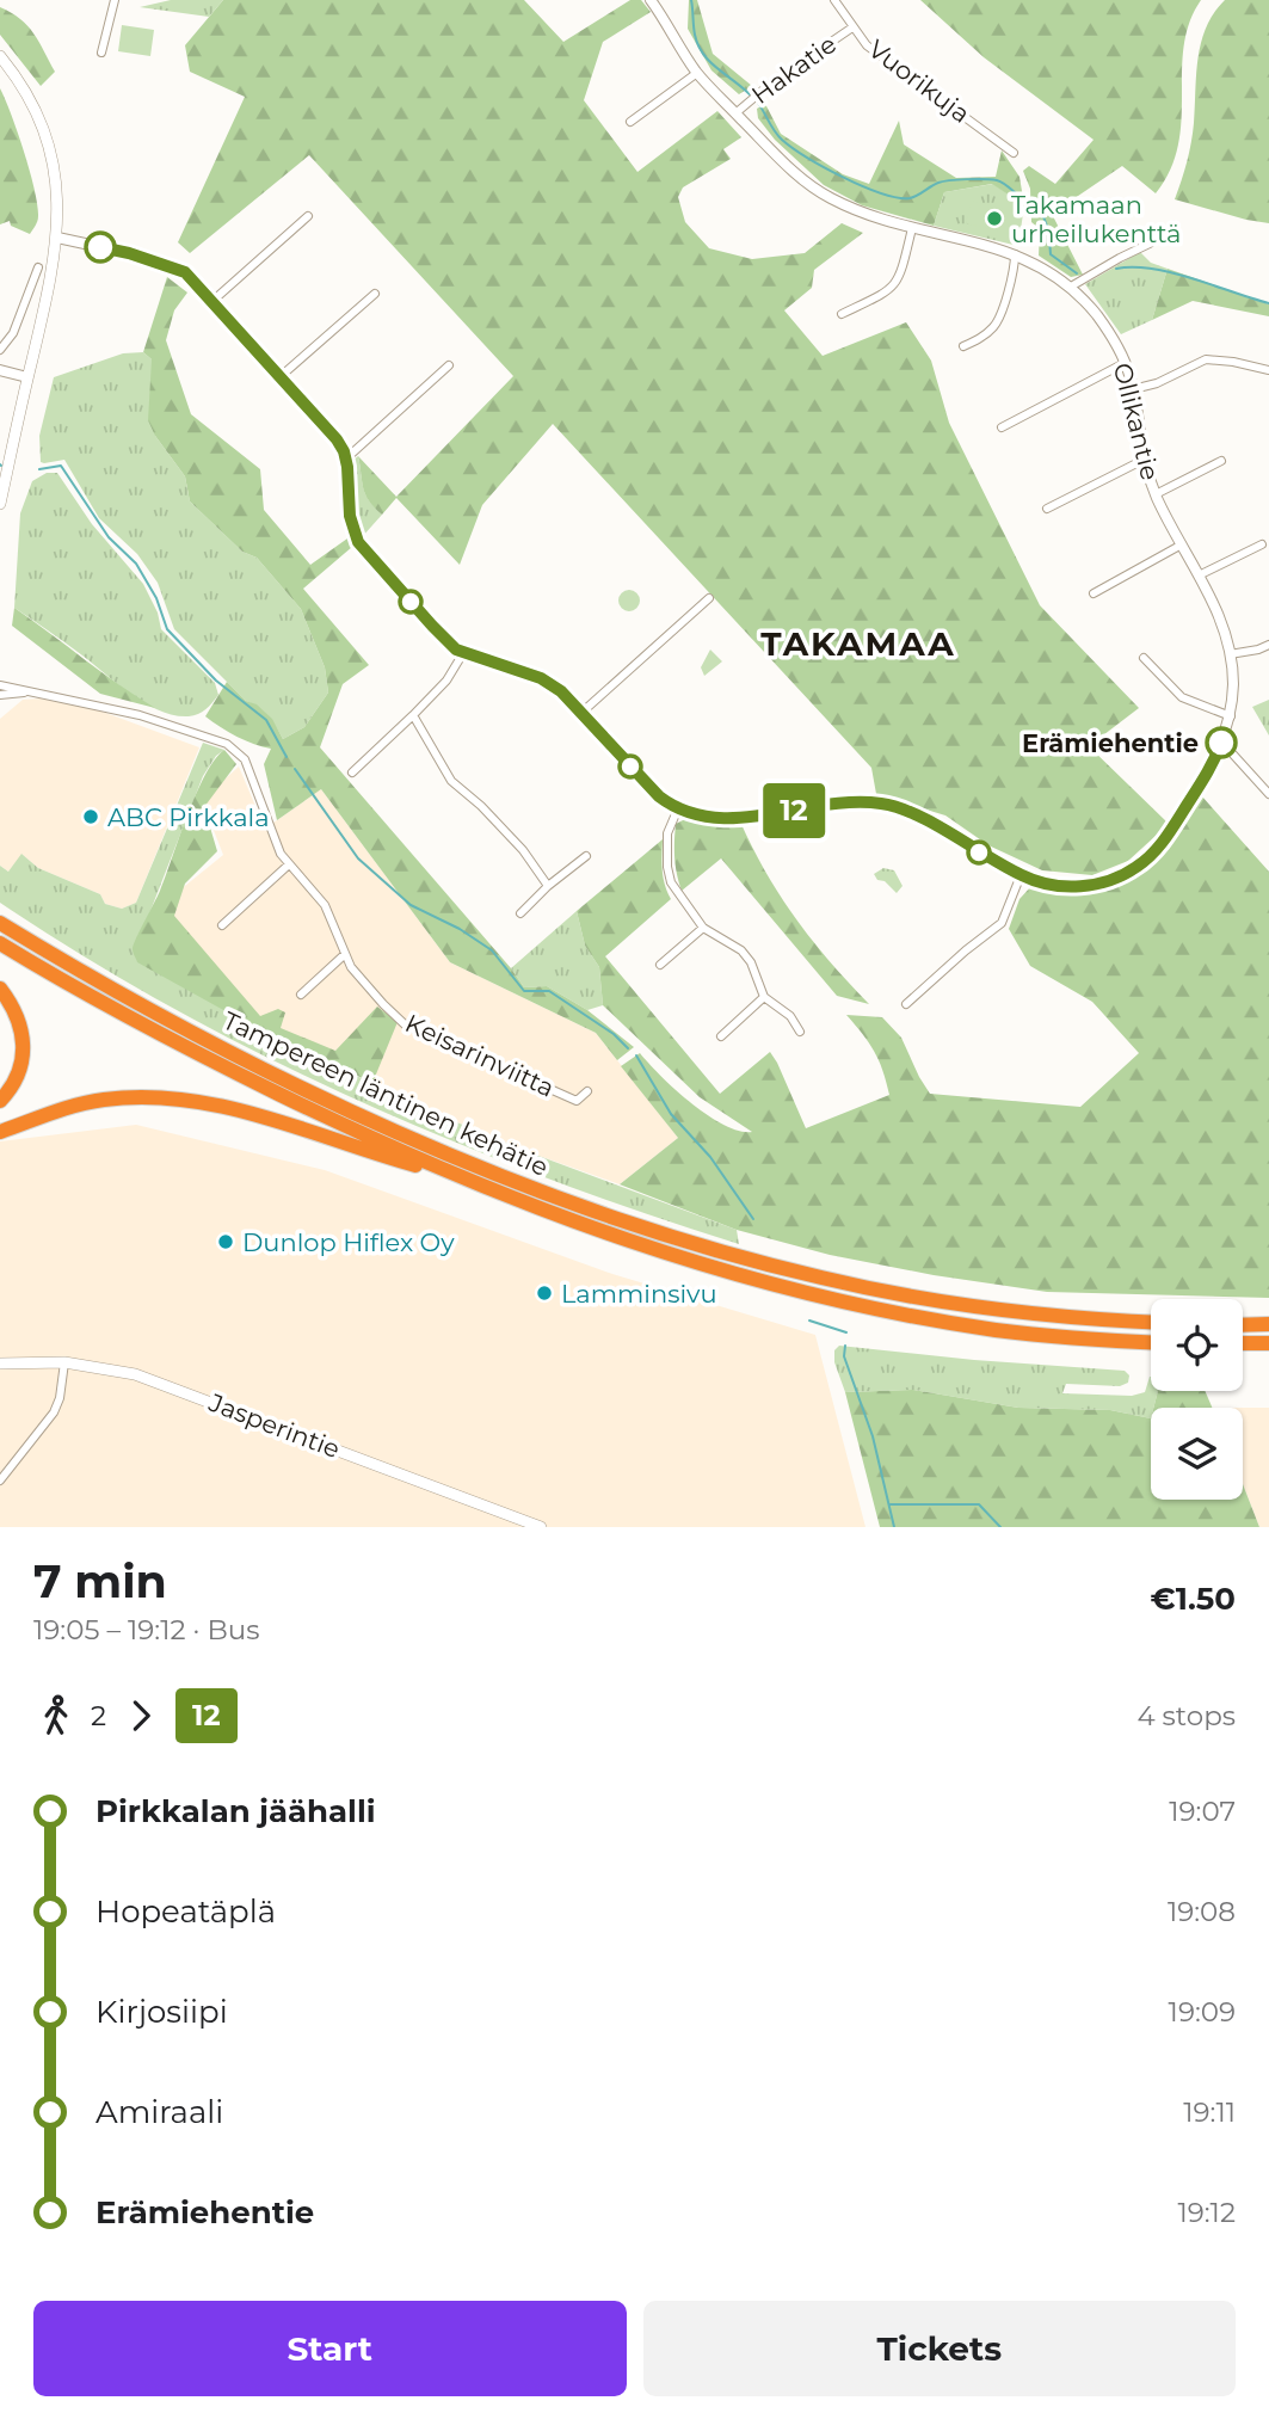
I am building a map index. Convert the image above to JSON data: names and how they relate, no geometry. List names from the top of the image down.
{
  "streets": {
    "highway": ["Tampereen läntinen kehätie"],
    "main road": ["Jasperintie"],
    "street": [
      "Hakatie",
      "Vuorikuja",
      "Ollikantie",
      "Keisarinviitta"
    ]
  },
  "crossings": [
    ["Hakatie", "Vuorikuja"],
    ["Hakatie", "Ollikantie"]
  ],
  "districts": ["TAKAMAA"],
  "places": [
    "Takamaan urheilukenttä",
    "Erämiehentie",
    "ABC Pirkkala",
    "Dunlop Hiflex Oy",
    "Lamminsivu"
  ],
  "lines": ["bus line 12"],
  "page": {
    "on_map": "12",
    "heading": ["7 min", "19:05 – 19:12 · Bus", "€1.50"],
    "legs": ["2", "12", "4 stops"],
    "list": [
      {
        "name": "Pirkkalan jäähalli",
        "value": "19:07"
      },
      {
        "name": "Hopeatäplä",
        "value": "19:08"
      },
      {
        "name": "Kirjosiipi",
        "value": "19:09"
      },
      {
        "name": "Amiraali",
        "value": "19:11"
      },
      {
        "name": "Erämiehentie",
        "value": "19:12"
      }
    ],
    "buttons": ["Start", "Tickets"]
  }
}
